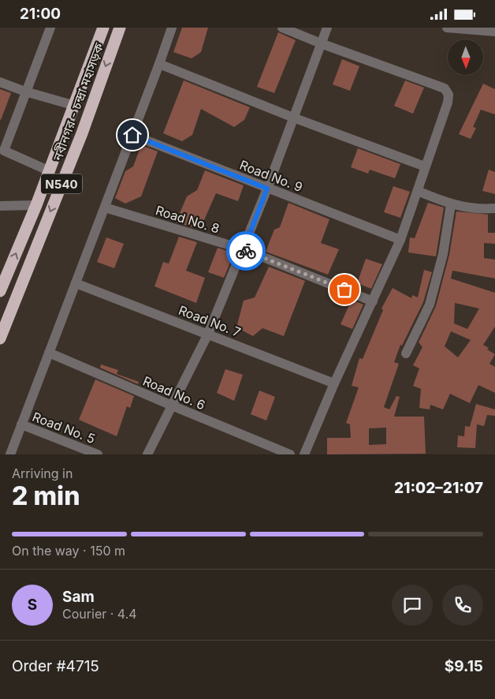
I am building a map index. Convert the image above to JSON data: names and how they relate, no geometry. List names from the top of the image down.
{
  "streets": {
    "highway": ["নবীনগর - চন্দ্রা মহাসড়ক", "N540"],
    "street": [
      "Road No. 9",
      "Road No. 8",
      "Road No. 7",
      "Road No. 6",
      "Road No. 5"
    ]
  },
  "north": "bottom",
  "page": {
    "status": "21:00",
    "heading": ["2 min", "Arriving in", "21:02–21:07"],
    "panel": [
      "Sam",
      "Courier · 4.4",
      "Order #4715",
      "$9.15"
    ],
    "bar": "On the way · 150 m",
    "round": "S"
  }
}
